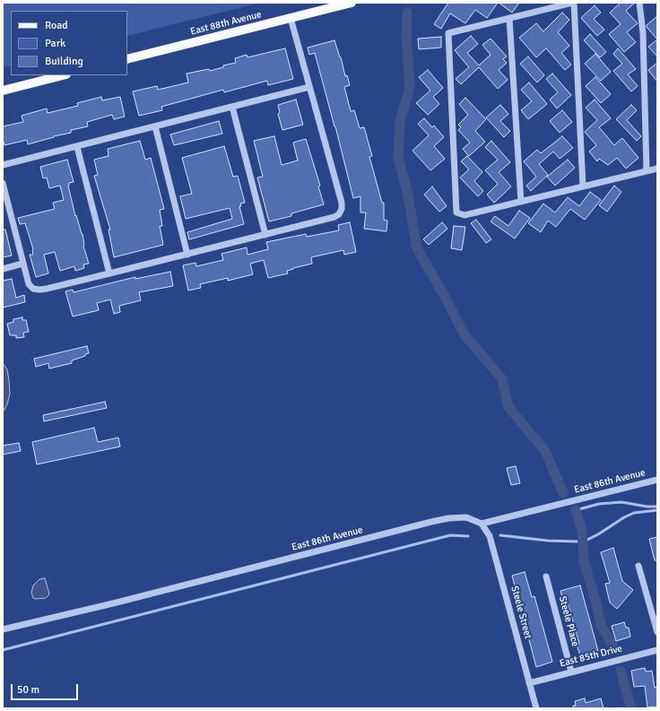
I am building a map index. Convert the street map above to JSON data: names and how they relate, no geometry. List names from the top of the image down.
{
  "streets": {
    "main road": ["East 88th Avenue"],
    "street": [
      "East 86th Avenue",
      "Steele Street",
      "Steele Place",
      "East 85th Drive"
    ]
  },
  "crossings": [
    ["East 86th Avenue", "Steele Street"],
    ["Steele Street", "East 85th Drive"],
    ["Steele Place", "East 85th Drive"]
  ],
  "legend": ["Road", "Park", "Building"],
  "scale_bar": "50 m"
}
